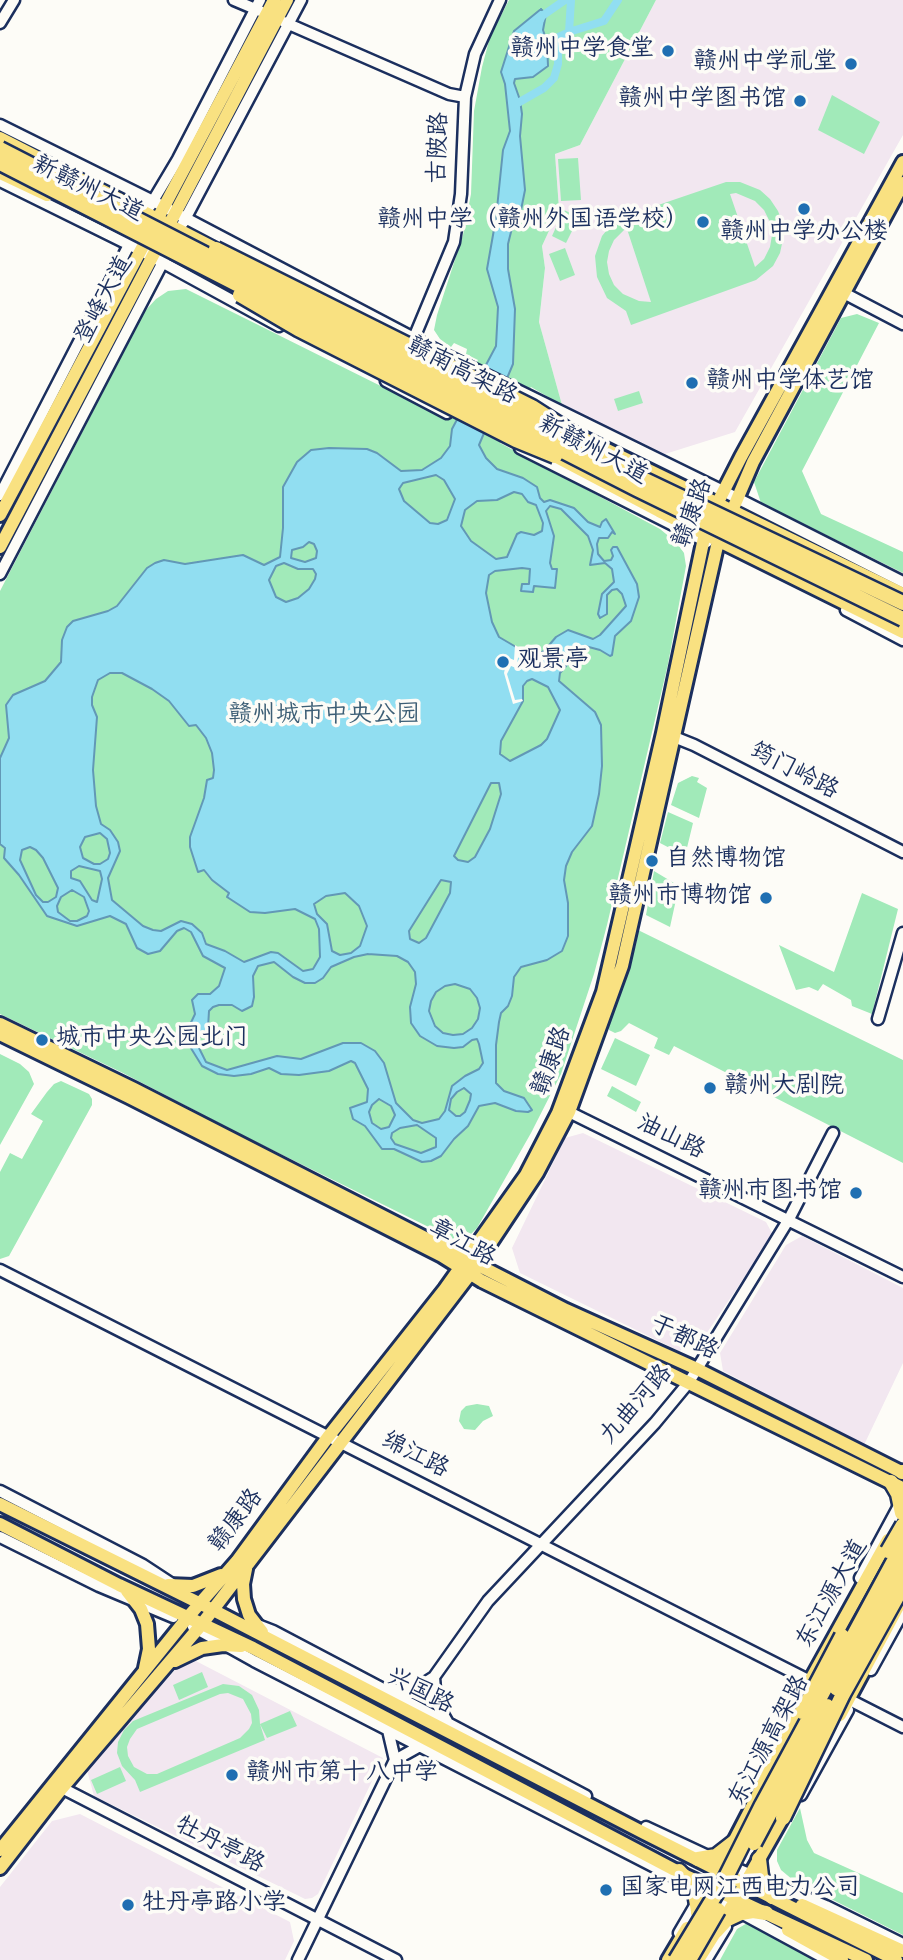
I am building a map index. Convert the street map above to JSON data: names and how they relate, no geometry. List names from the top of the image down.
{
  "streets": {
    "highway": ["赣南高架路", "东江源高架路"],
    "main road": [
      "新赣州大道",
      "登峰大道",
      "赣康路",
      "章江路",
      "于都路",
      "东江源大道",
      "兴国路"
    ],
    "street": [
      "古陂路",
      "筠门岭路",
      "油山路",
      "九曲河路",
      "绵江路",
      "牡丹亭路"
    ]
  },
  "crossings": [
    ["新赣州大道", "登峰大道"],
    ["新赣州大道", "赣康路"],
    ["赣康路", "筠门岭路"],
    ["赣康路", "油山路"],
    ["赣康路", "章江路"],
    ["赣康路", "于都路"],
    ["赣康路", "绵江路"],
    ["赣康路", "兴国路"],
    ["赣康路", "牡丹亭路"],
    ["油山路", "九曲河路"],
    ["章江路", "于都路"],
    ["章江路", "九曲河路"],
    ["章江路", "东江源大道"],
    ["于都路", "九曲河路"],
    ["于都路", "东江源大道"],
    ["九曲河路", "绵江路"],
    ["绵江路", "东江源大道"],
    ["东江源大道", "兴国路"]
  ],
  "parks": ["赣州城市中央公园"],
  "places": [
    "赣州中学食堂",
    "赣州中学礼堂",
    "赣州中学图书馆",
    "赣州中学办公楼",
    "赣州中学（赣州外国语学校）",
    "赣州中学体艺馆",
    "观景亭",
    "自然博物馆",
    "赣州市博物馆",
    "城市中央公园北门",
    "赣州大剧院",
    "赣州市图书馆",
    "赣州市第十八中学",
    "国家电网江西电力公司",
    "牡丹亭路小学"
  ]
}
